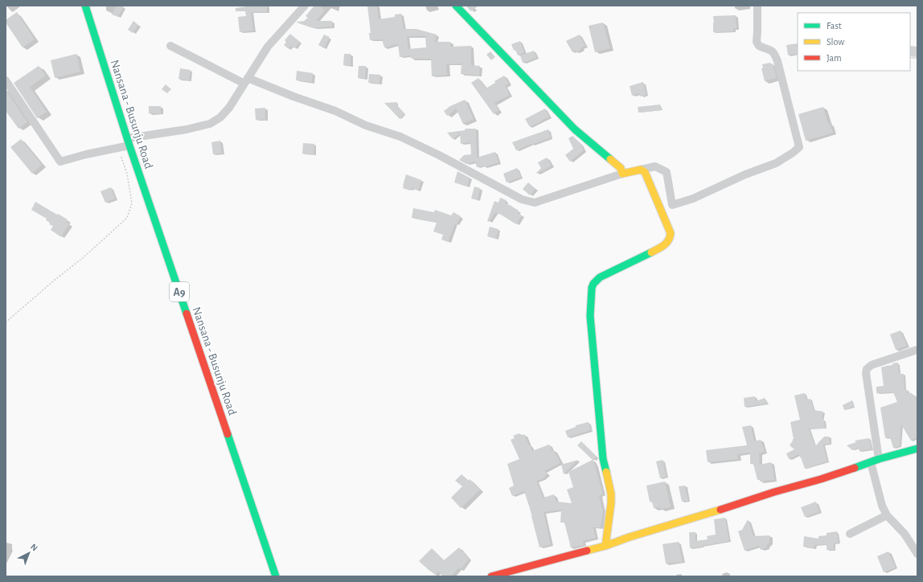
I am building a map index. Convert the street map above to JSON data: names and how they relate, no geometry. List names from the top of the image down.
{
  "streets": {
    "street": ["Nansana - Busunju Road", "A9"]
  },
  "legend": ["Fast", "Slow", "Jam"],
  "north": "top right"
}
